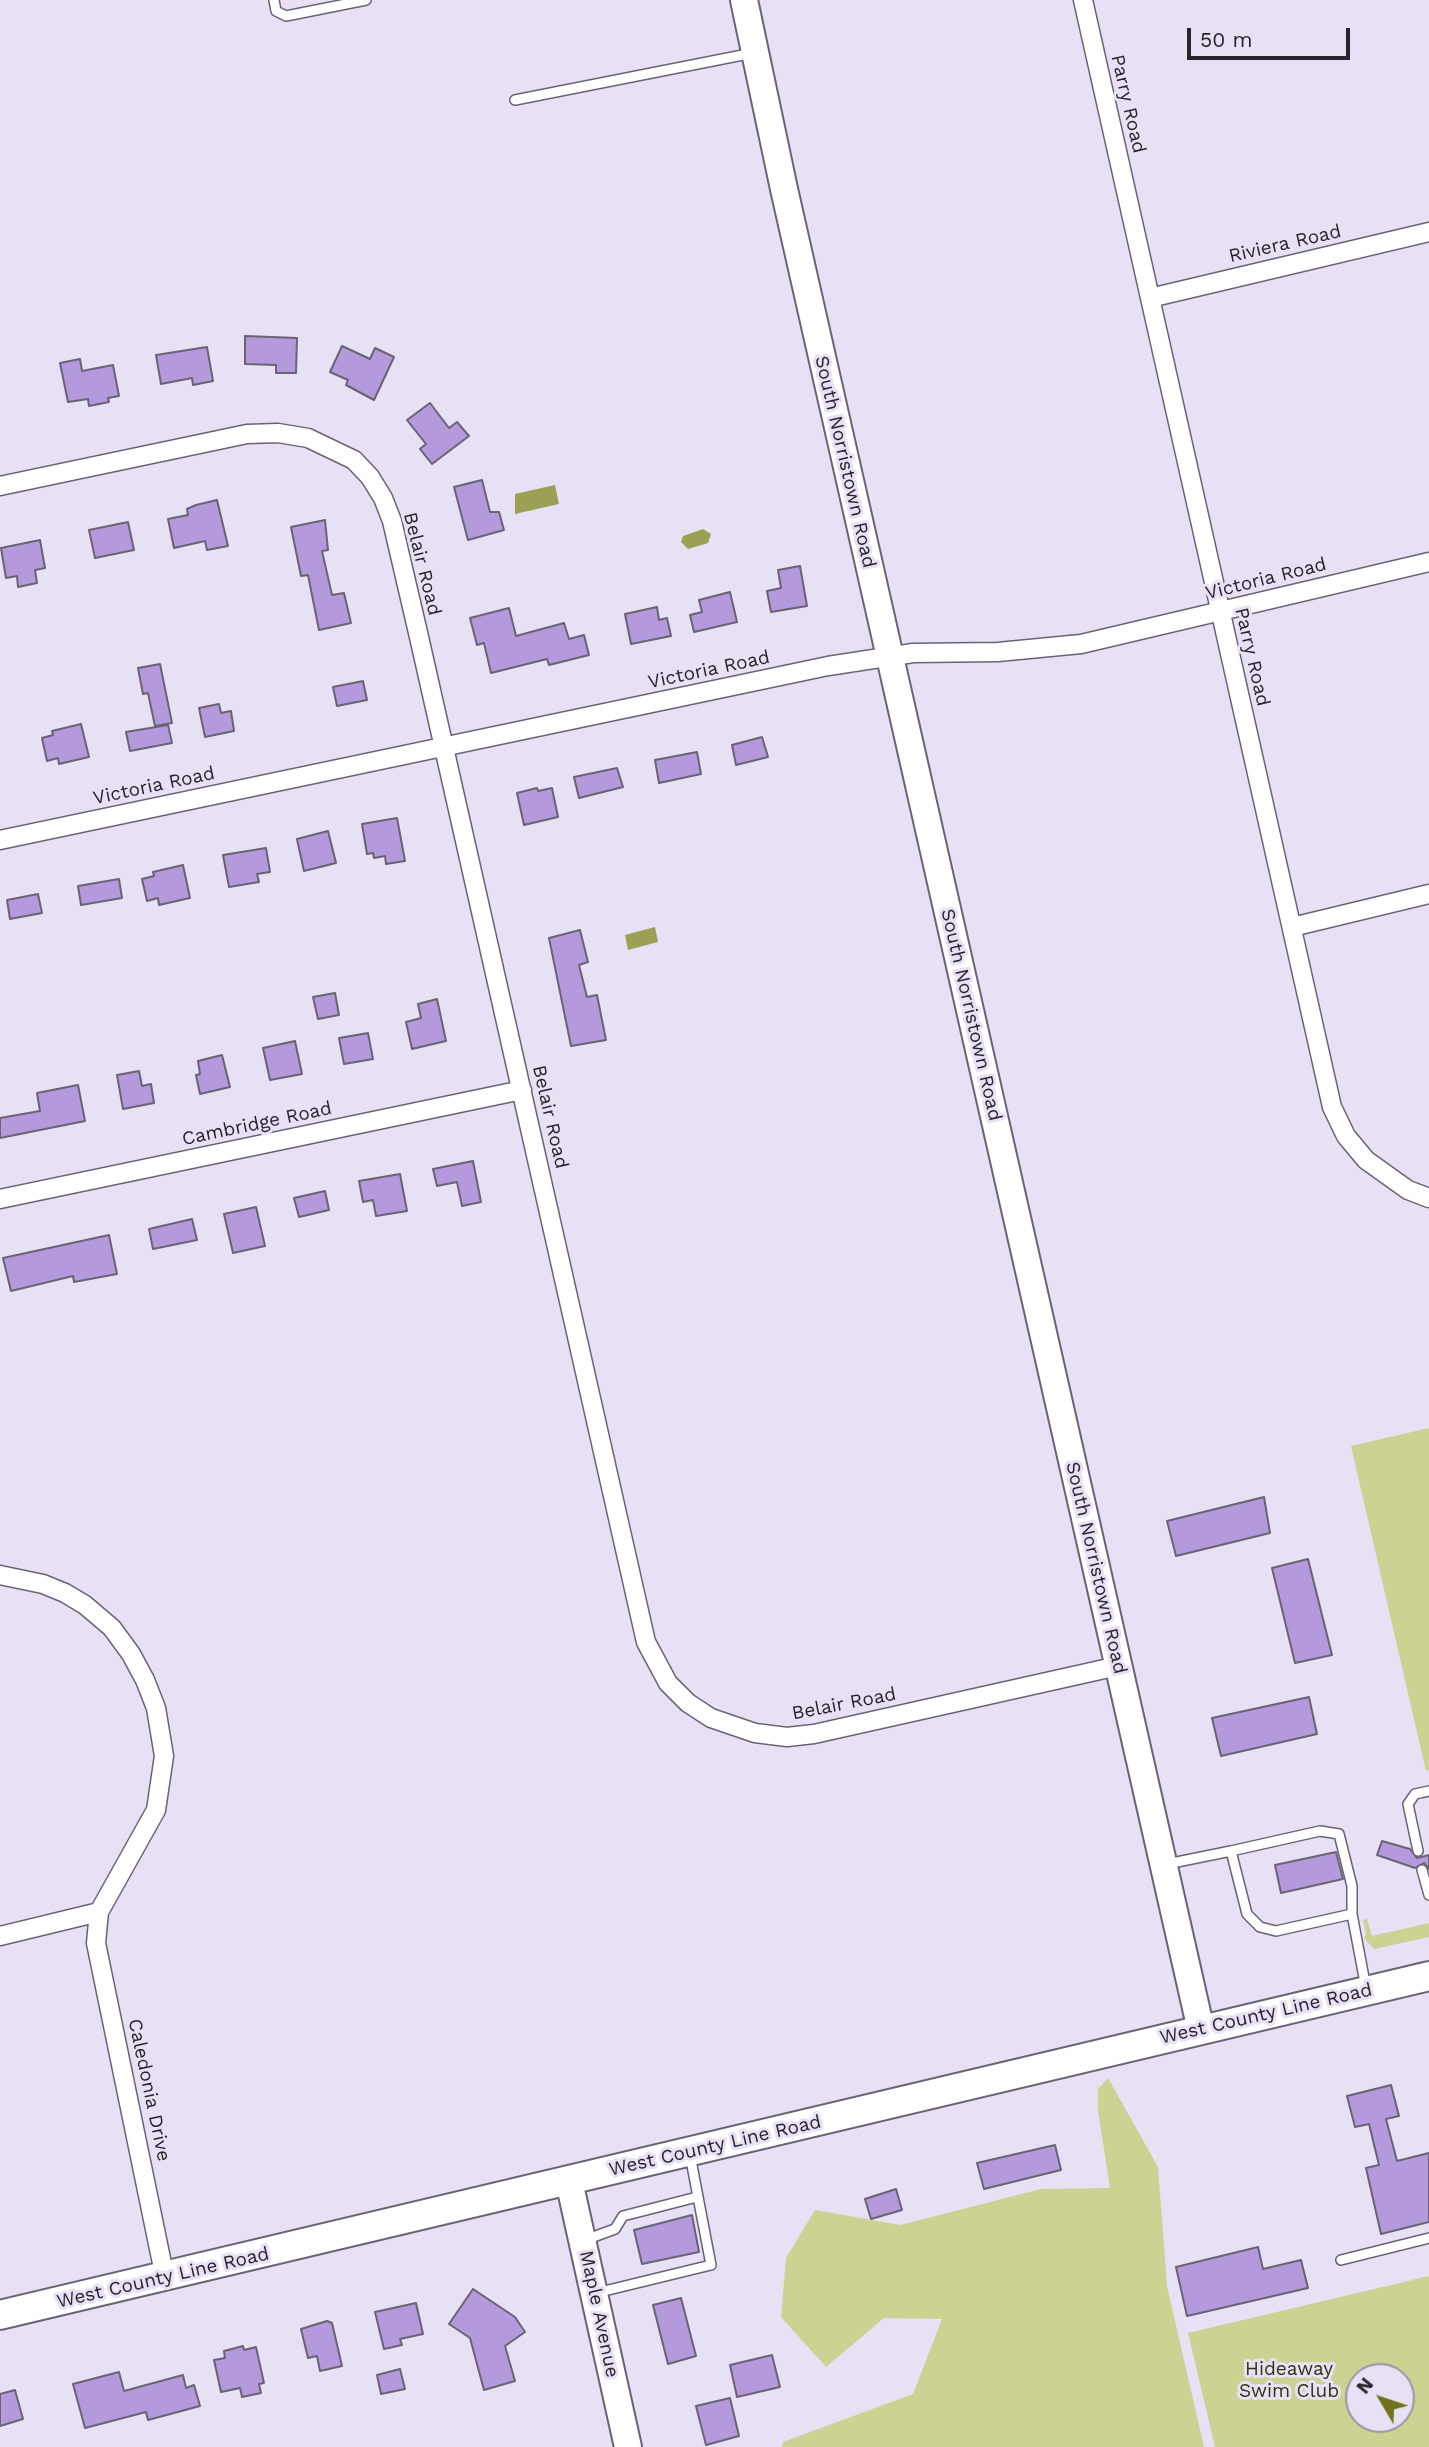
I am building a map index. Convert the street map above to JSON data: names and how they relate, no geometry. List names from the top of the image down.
{
  "streets": {
    "main road": ["West County Line Road"],
    "street": [
      "Parry Road",
      "Riviera Road",
      "South Norristown Road",
      "Belair Road",
      "Victoria Road",
      "Cambridge Road",
      "Caledonia Drive",
      "Maple Avenue"
    ]
  },
  "crossings": [
    ["Parry Road", "Riviera Road"],
    ["Parry Road", "Victoria Road"],
    ["South Norristown Road", "Belair Road"],
    ["South Norristown Road", "Victoria Road"],
    ["South Norristown Road", "West County Line Road"],
    ["Belair Road", "Victoria Road"],
    ["Belair Road", "Cambridge Road"],
    ["West County Line Road", "Caledonia Drive"],
    ["West County Line Road", "Maple Avenue"]
  ],
  "parks": ["Hideaway Swim Club"],
  "scale_bar": "50 m",
  "north": "top left"
}
